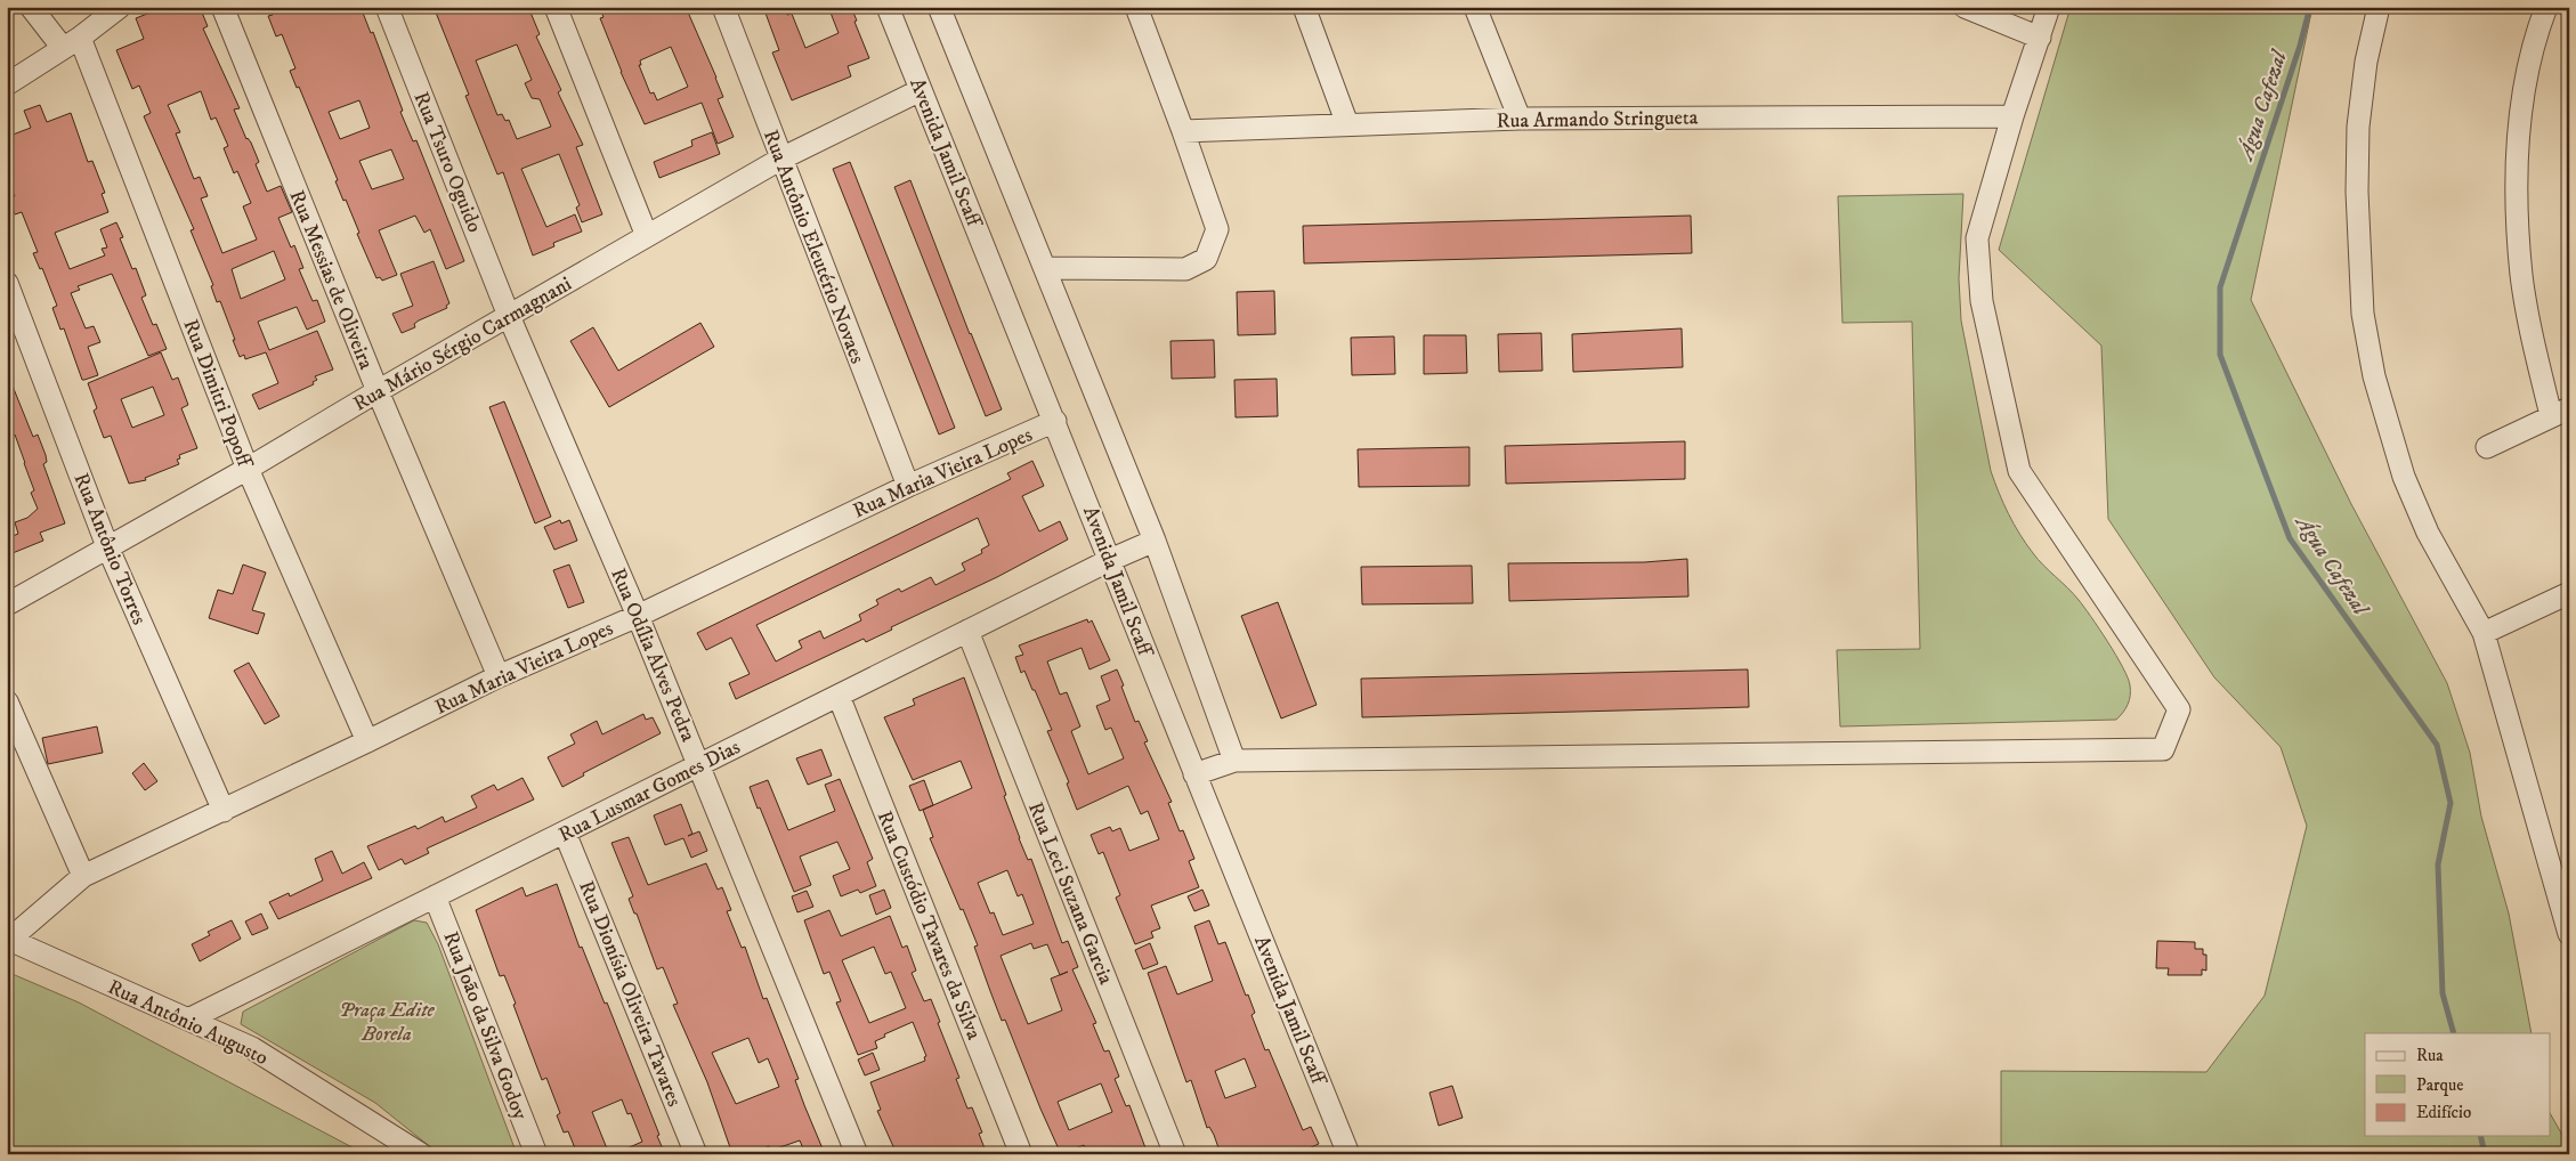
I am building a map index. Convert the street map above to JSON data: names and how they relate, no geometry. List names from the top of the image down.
{
  "streets": {
    "street": [
      "Rua Armando Stringueta",
      "Avenida Jamil Scaff",
      "Rua Tsuro Oguido",
      "Rua Antônio Eleutério Novaes",
      "Rua Messias de Oliveira",
      "Rua Mário Sérgio Carmagnani",
      "Rua Dimitri Popoff",
      "Rua Maria Vieira Lopes",
      "Rua Antônio Torres",
      "Rua Odília Alves Pedra",
      "Rua Lusmar Gomes Dias",
      "Rua Leci Suzana Garcia",
      "Rua Custódio Tavares da Silva",
      "Rua Dionísia Oliveira Tavares",
      "Rua Antônio Augusto",
      "Rua João da Silva Godoy"
    ]
  },
  "crossings": [
    ["Avenida Jamil Scaff", "Rua Mário Sérgio Carmagnani"],
    ["Avenida Jamil Scaff", "Rua Maria Vieira Lopes"],
    ["Avenida Jamil Scaff", "Rua Lusmar Gomes Dias"],
    ["Rua Tsuro Oguido", "Rua Mário Sérgio Carmagnani"],
    ["Rua Tsuro Oguido", "Rua Odília Alves Pedra"],
    ["Rua Antônio Eleutério Novaes", "Rua Mário Sérgio Carmagnani"],
    ["Rua Antônio Eleutério Novaes", "Rua Maria Vieira Lopes"],
    ["Rua Messias de Oliveira", "Rua Mário Sérgio Carmagnani"],
    ["Rua Messias de Oliveira", "Rua Maria Vieira Lopes"],
    ["Rua Mário Sérgio Carmagnani", "Rua Dimitri Popoff"],
    ["Rua Mário Sérgio Carmagnani", "Rua Antônio Torres"],
    ["Rua Mário Sérgio Carmagnani", "Rua Odília Alves Pedra"],
    ["Rua Dimitri Popoff", "Rua Maria Vieira Lopes"],
    ["Rua Maria Vieira Lopes", "Rua Antônio Torres"],
    ["Rua Maria Vieira Lopes", "Rua Odília Alves Pedra"],
    ["Rua Maria Vieira Lopes", "Rua Antônio Augusto"],
    ["Rua Odília Alves Pedra", "Rua Lusmar Gomes Dias"],
    ["Rua Lusmar Gomes Dias", "Rua Leci Suzana Garcia"],
    ["Rua Lusmar Gomes Dias", "Rua Custódio Tavares da Silva"],
    ["Rua Lusmar Gomes Dias", "Rua Dionísia Oliveira Tavares"],
    ["Rua Lusmar Gomes Dias", "Rua Antônio Augusto"],
    ["Rua Lusmar Gomes Dias", "Rua João da Silva Godoy"]
  ],
  "water": ["Água Cafezal"],
  "parks": ["Praça Edite Borela"],
  "legend": ["Rua", "Parque", "Edifício"]
}
